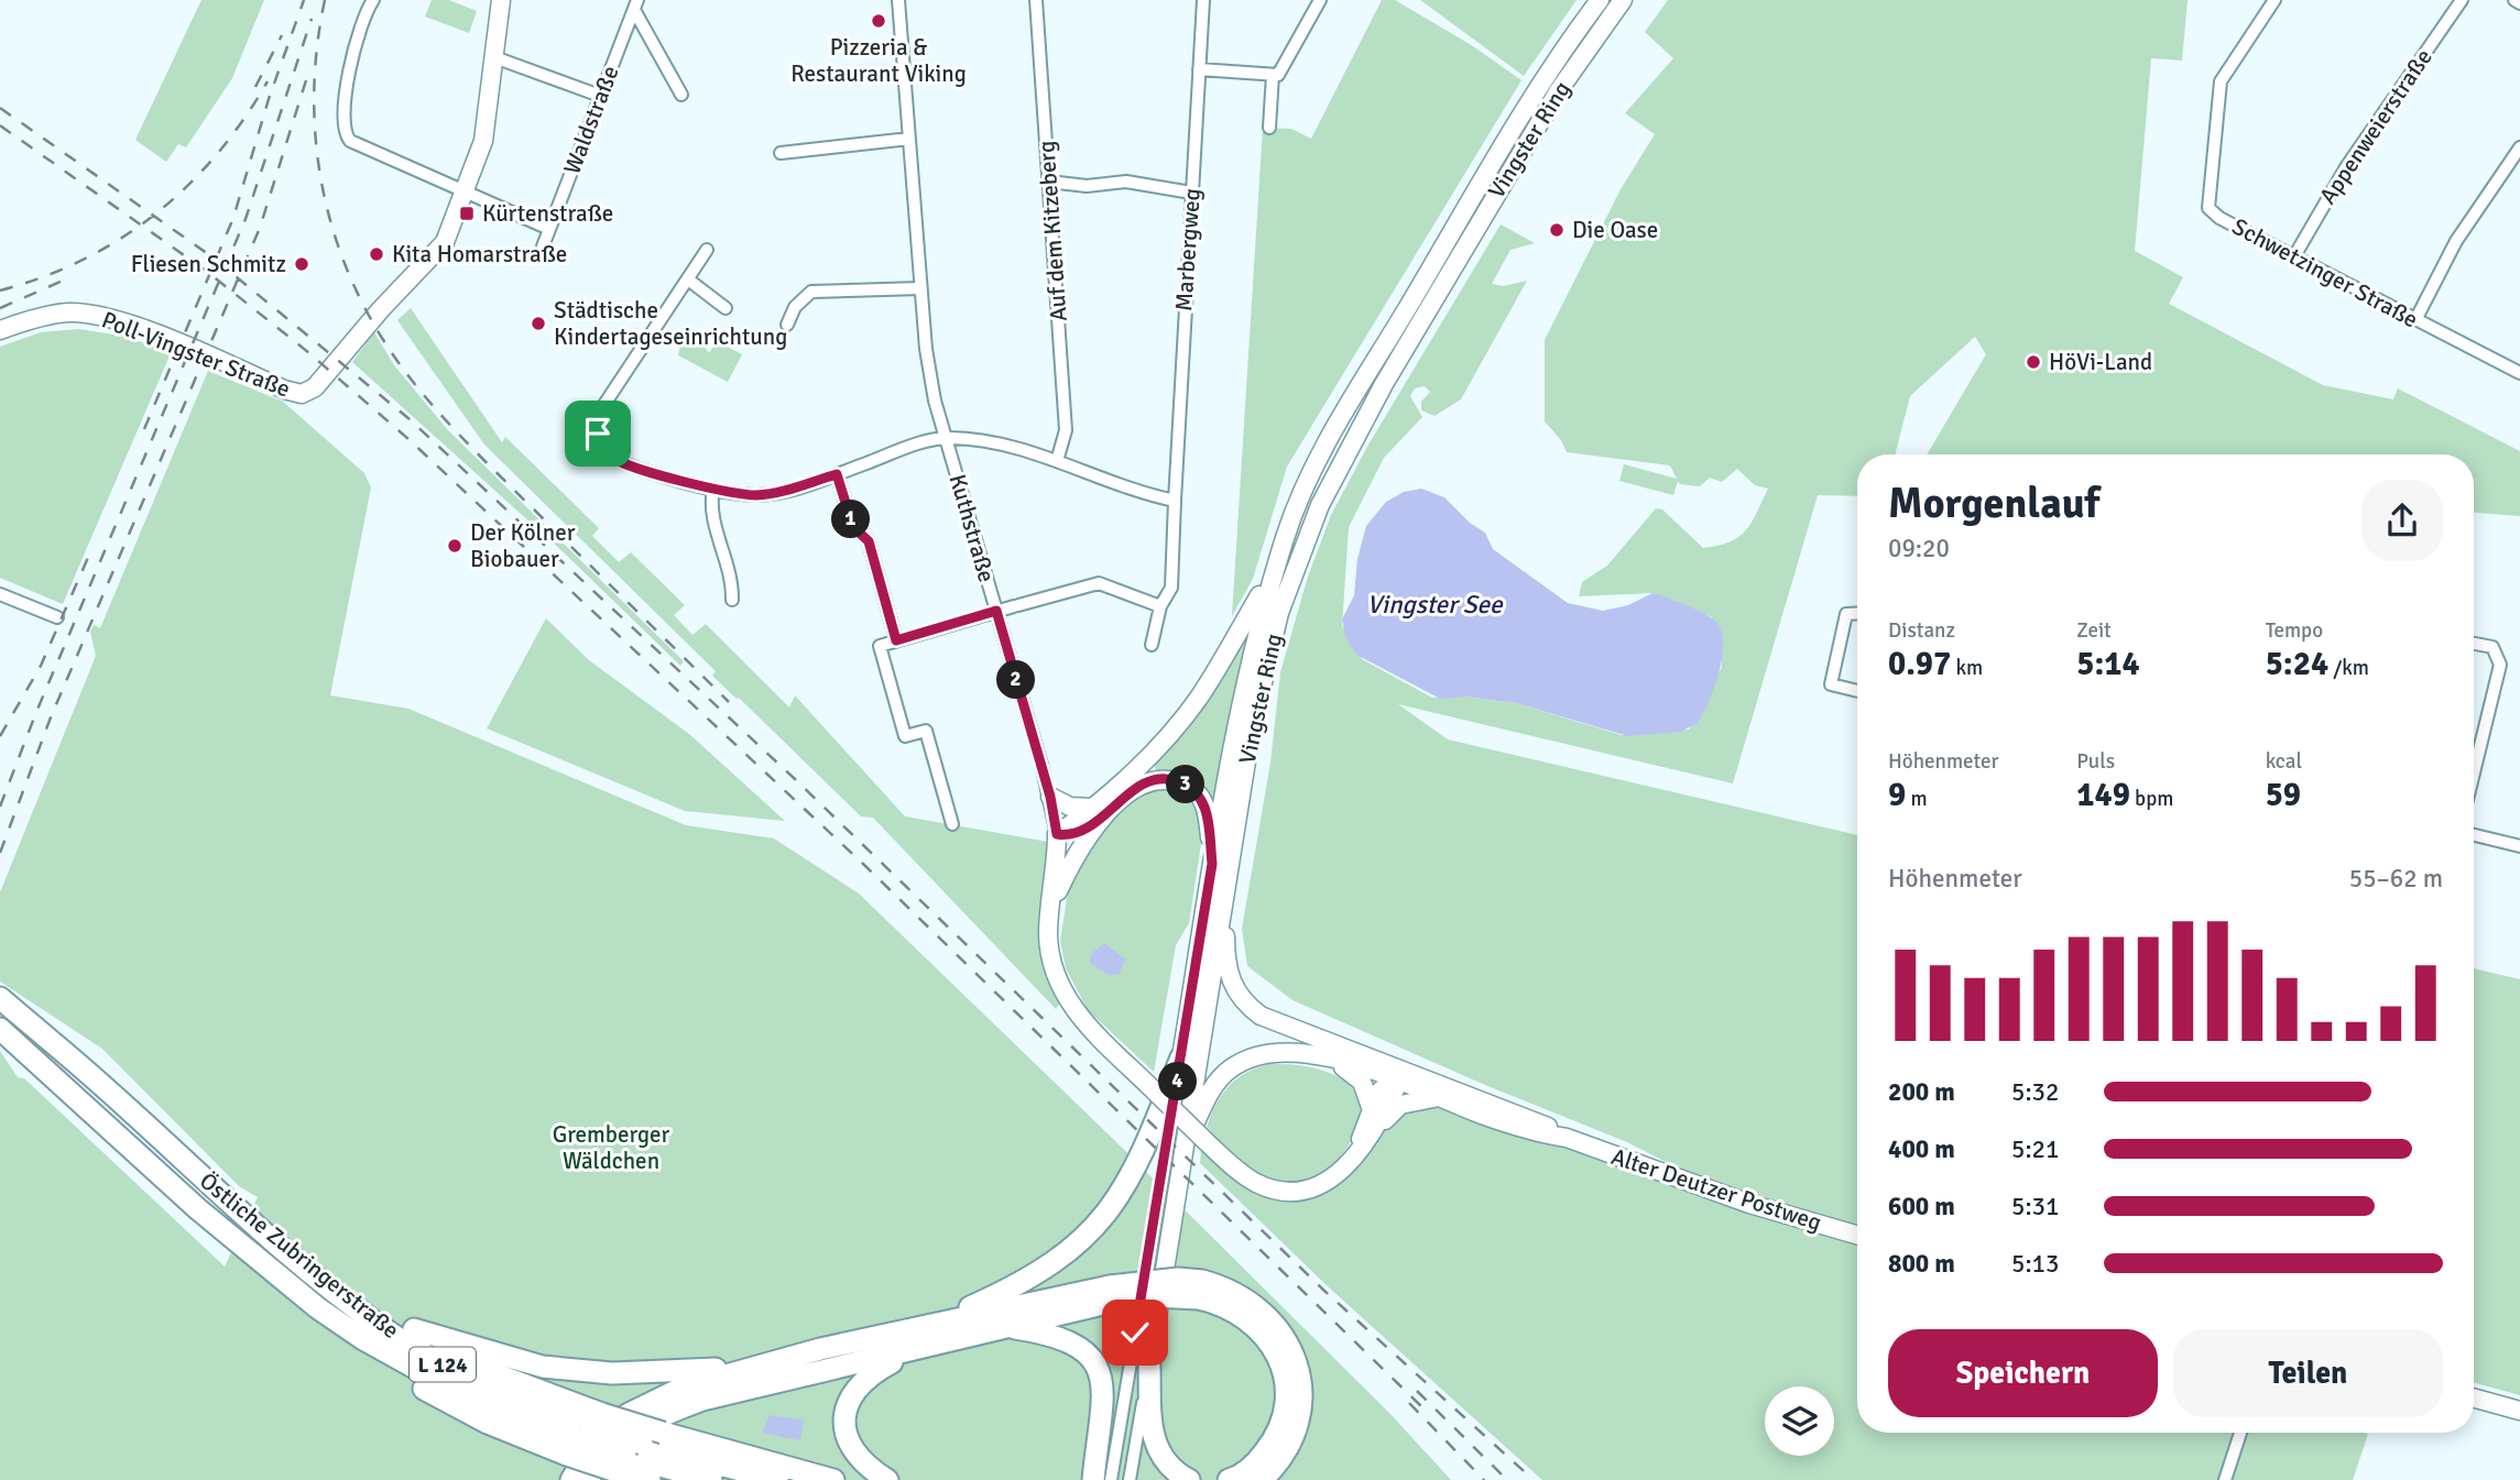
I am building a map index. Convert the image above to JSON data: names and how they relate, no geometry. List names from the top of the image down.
{
  "streets": {
    "highway": ["Östliche Zubringerstraße", "L 124"],
    "main road": [
      "Vingster Ring",
      "Poll-Vingster Straße",
      "Kuthstraße",
      "Alter Deutzer Postweg"
    ],
    "street": [
      "Waldstraße",
      "Appenweierstraße",
      "Auf dem Kitzeberg",
      "Marbergweg",
      "Schwetzinger Straße"
    ]
  },
  "crossings": [
    ["Appenweierstraße", "Schwetzinger Straße"],
    ["Vingster Ring", "Alter Deutzer Postweg"],
    ["Kuthstraße", "Alter Deutzer Postweg"]
  ],
  "water": ["Vingster See"],
  "parks": ["Gremberger Wäldchen"],
  "places": {
    "other": [
      "Pizzeria & Restaurant Viking",
      "Die Oase",
      "Kita Homarstraße",
      "Fliesen Schmitz",
      "Städtische Kindertageseinrichtung",
      "HöVi-Land",
      "Der Kölner Biobauer"
    ],
    "transit": ["Kürtenstraße"]
  },
  "page": {
    "heading": ["Morgenlauf", "09:20"],
    "pins": [
      "1",
      "2",
      "3",
      "4"
    ],
    "stats": [
      ["Distanz", "0.97 km"],
      ["Zeit", "5:14"],
      ["Tempo", "5:24 /km"],
      ["Höhenmeter", "9 m"],
      ["Puls", "149 bpm"],
      ["kcal", "59"]
    ],
    "chart": ["Höhenmeter", "55–62 m"],
    "list": [
      {
        "name": "200 m",
        "note": "5:32"
      },
      {
        "name": "400 m",
        "note": "5:21"
      },
      {
        "name": "600 m",
        "note": "5:31"
      },
      {
        "name": "800 m",
        "note": "5:13"
      }
    ],
    "buttons": ["Speichern", "Teilen"]
  }
}
